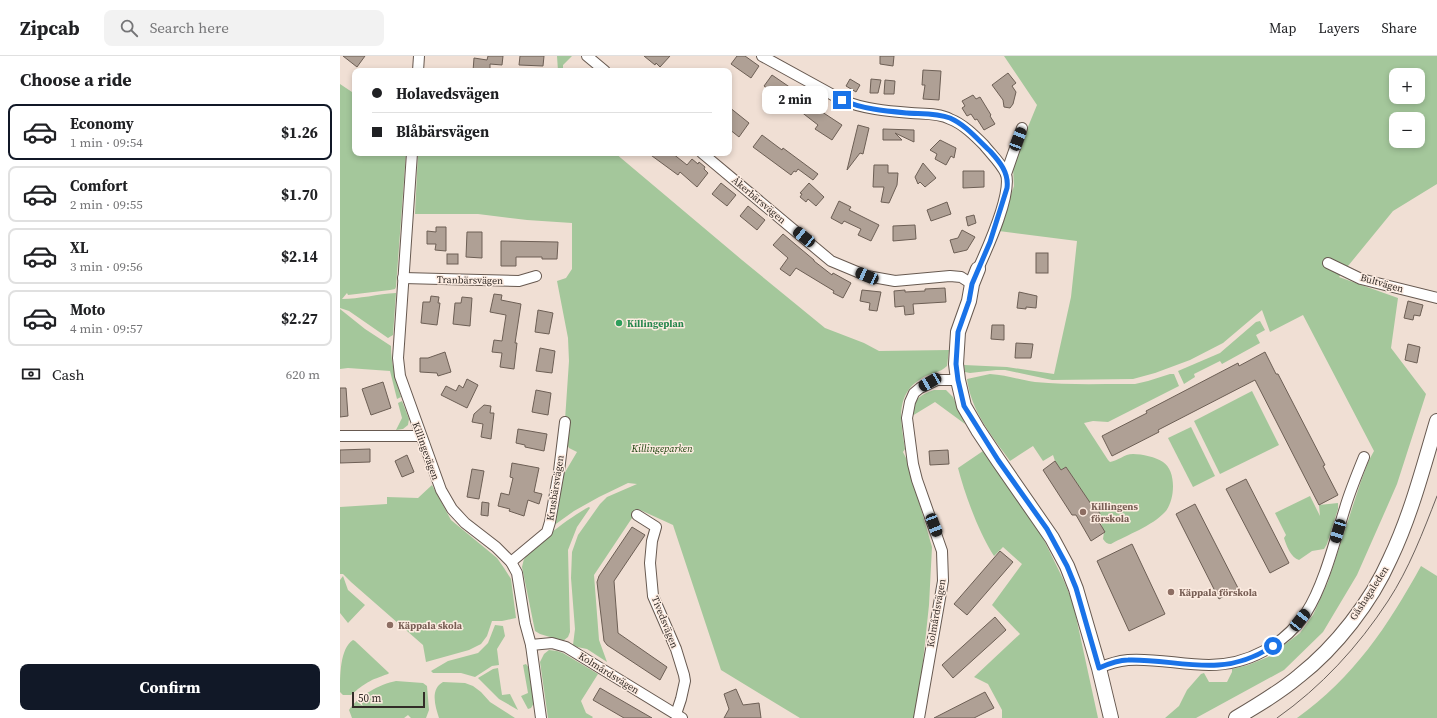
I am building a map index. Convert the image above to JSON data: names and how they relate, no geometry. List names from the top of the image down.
{
  "streets": {
    "street": [
      "Åkerbärsvägen",
      "Tranbärsvägen",
      "Bultvägen",
      "Killingevägen",
      "Krusbärsvägen",
      "Gåshagaleden",
      "Kolmårdsvägen",
      "Tivedsvägen"
    ]
  },
  "crossings": [
    ["Tranbärsvägen", "Killingevägen"],
    ["Killingevägen", "Krusbärsvägen"],
    ["Killingevägen", "Kolmårdsvägen"],
    ["Kolmårdsvägen", "Tivedsvägen"]
  ],
  "parks": ["Killingeparken"],
  "places": [
    "Killingeplan",
    "Killingens förskola",
    "Käppala förskola",
    "Käppala skola"
  ],
  "scale_bar": "50 m",
  "page": {
    "header": "Zipcab",
    "search": "Search here",
    "nav": ["Map", "Layers", "Share"],
    "heading": "Choose a ride",
    "map_buttons": ["+", "−"],
    "banner": ["Holavedsvägen", "Blåbärsvägen"],
    "bubble": "2 min",
    "list": [
      {
        "name": "Economy",
        "note": "1 min · 09:54",
        "value": "$1.26"
      },
      {
        "name": "Comfort",
        "note": "2 min · 09:55",
        "value": "$1.70"
      },
      {
        "name": "XL",
        "note": "3 min · 09:56",
        "value": "$2.14"
      },
      {
        "name": "Moto",
        "note": "4 min · 09:57",
        "value": "$2.27"
      }
    ],
    "pay": ["Cash", "620 m"],
    "buttons": "Confirm",
    "scale": "50 m"
  }
}
